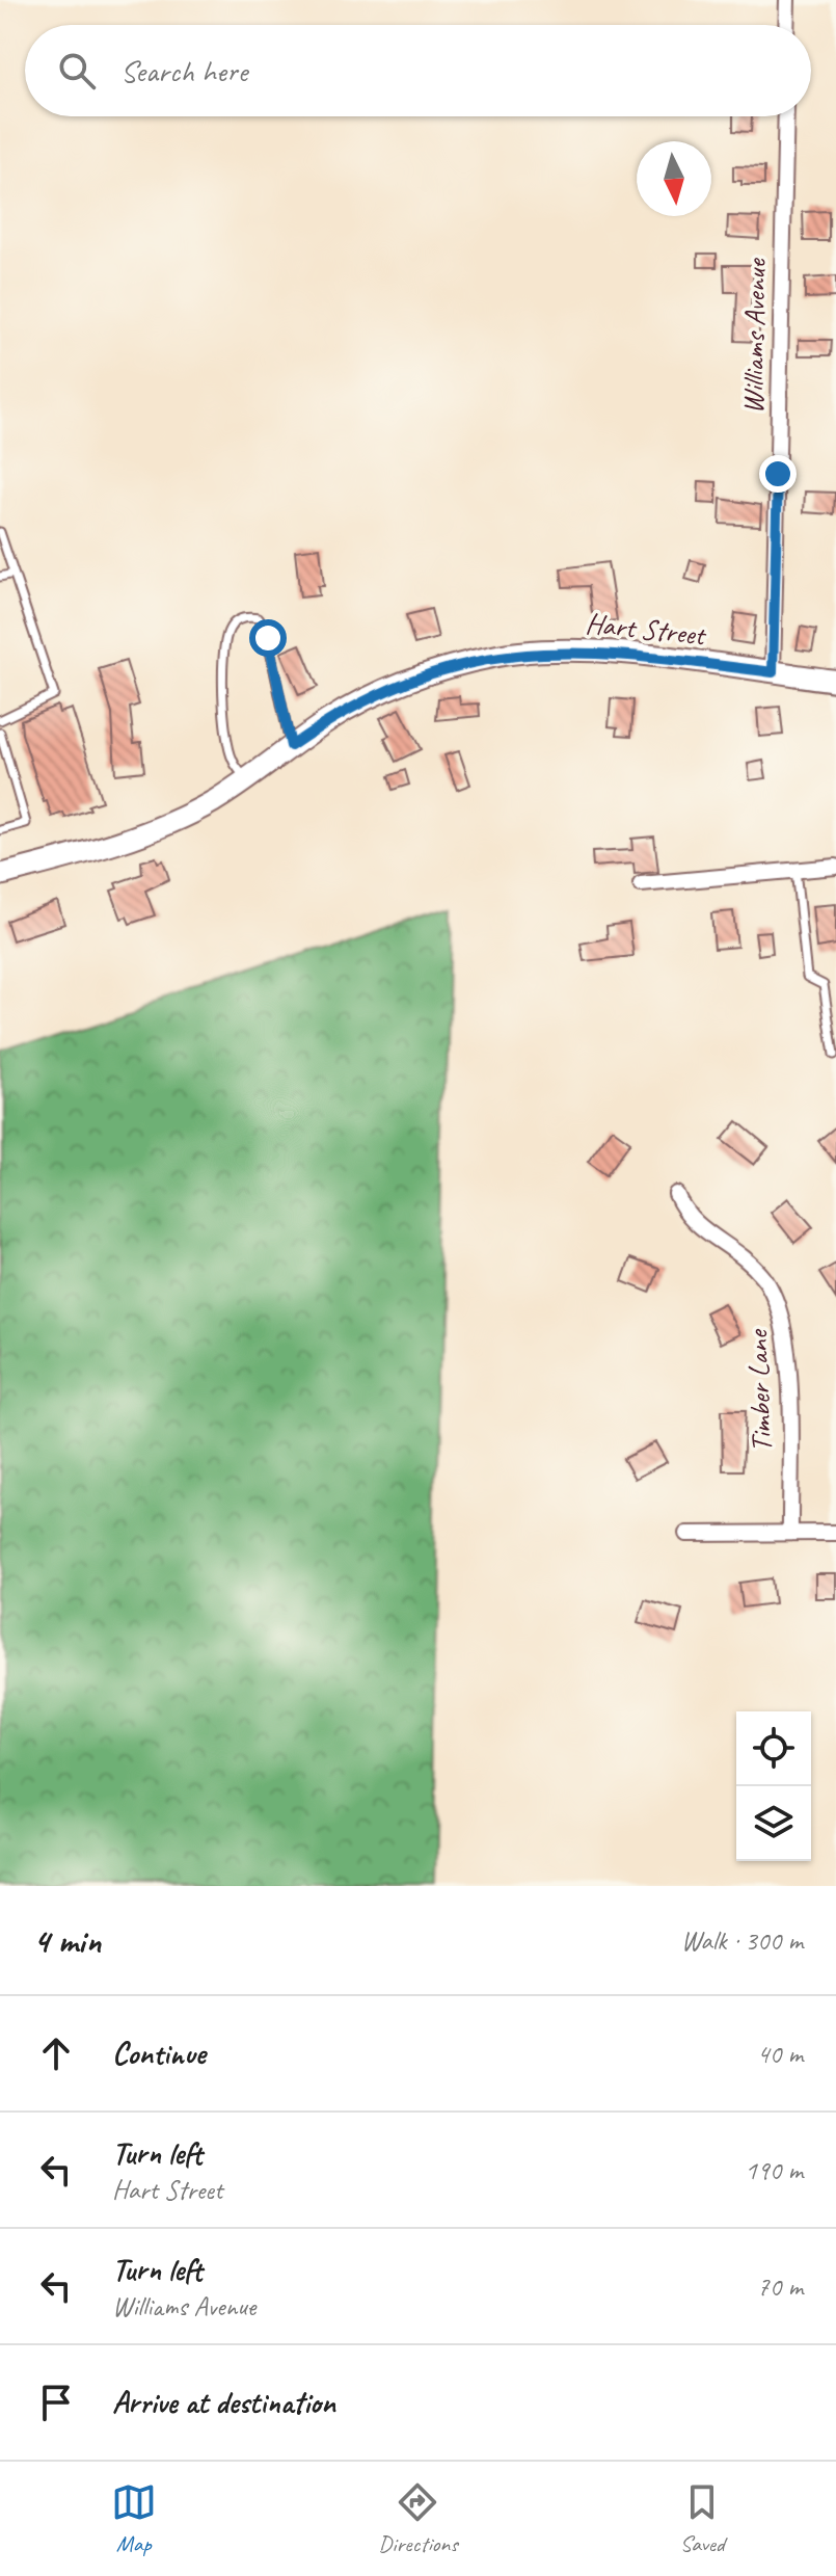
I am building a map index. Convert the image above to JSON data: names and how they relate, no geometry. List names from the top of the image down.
{
  "streets": {
    "main road": ["Hart Street"],
    "street": ["Williams Avenue", "Timber Lane"]
  },
  "crossings": [
    ["Williams Avenue", "Hart Street"]
  ],
  "north": "bottom",
  "page": {
    "search": "Search here",
    "heading": ["4 min", "Walk · 300 m"],
    "list": [
      ["Continue", "40 m"],
      ["Turn left", "Hart Street", "190 m"],
      ["Turn left", "Williams Avenue", "70 m"],
      "Arrive at destination"
    ],
    "nav": ["Map", "Directions", "Saved"]
  }
}
